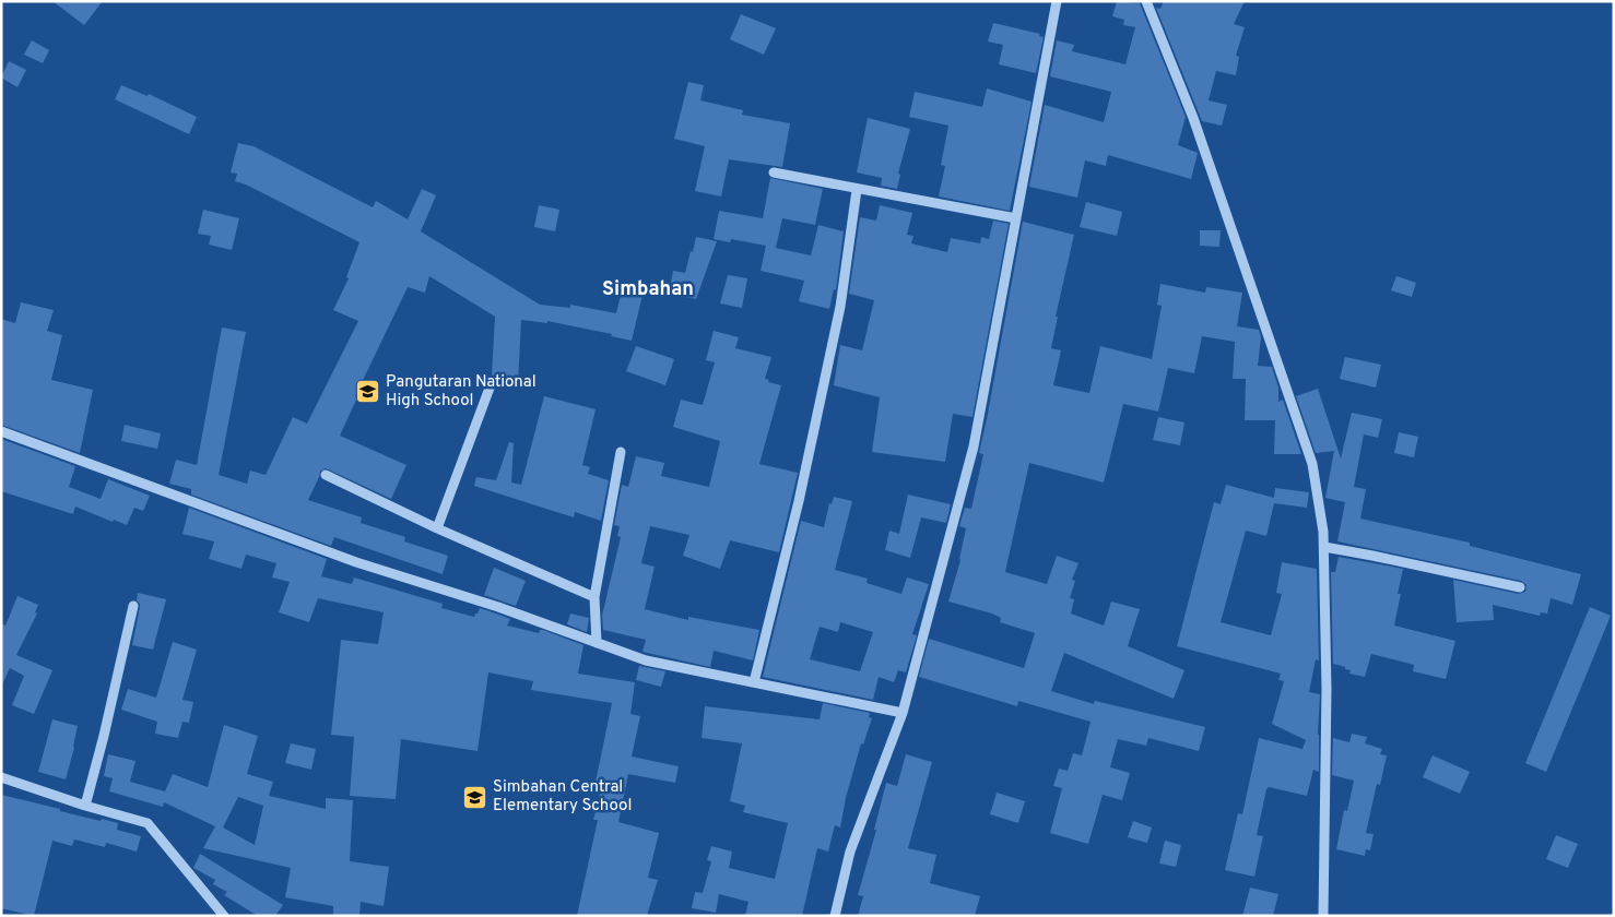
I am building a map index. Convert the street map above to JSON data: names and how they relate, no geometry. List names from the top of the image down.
{
  "districts": ["Simbahan"],
  "places": {
    "school or university": ["Pangutaran National High School", "Simbahan Central Elementary School"]
  }
}
